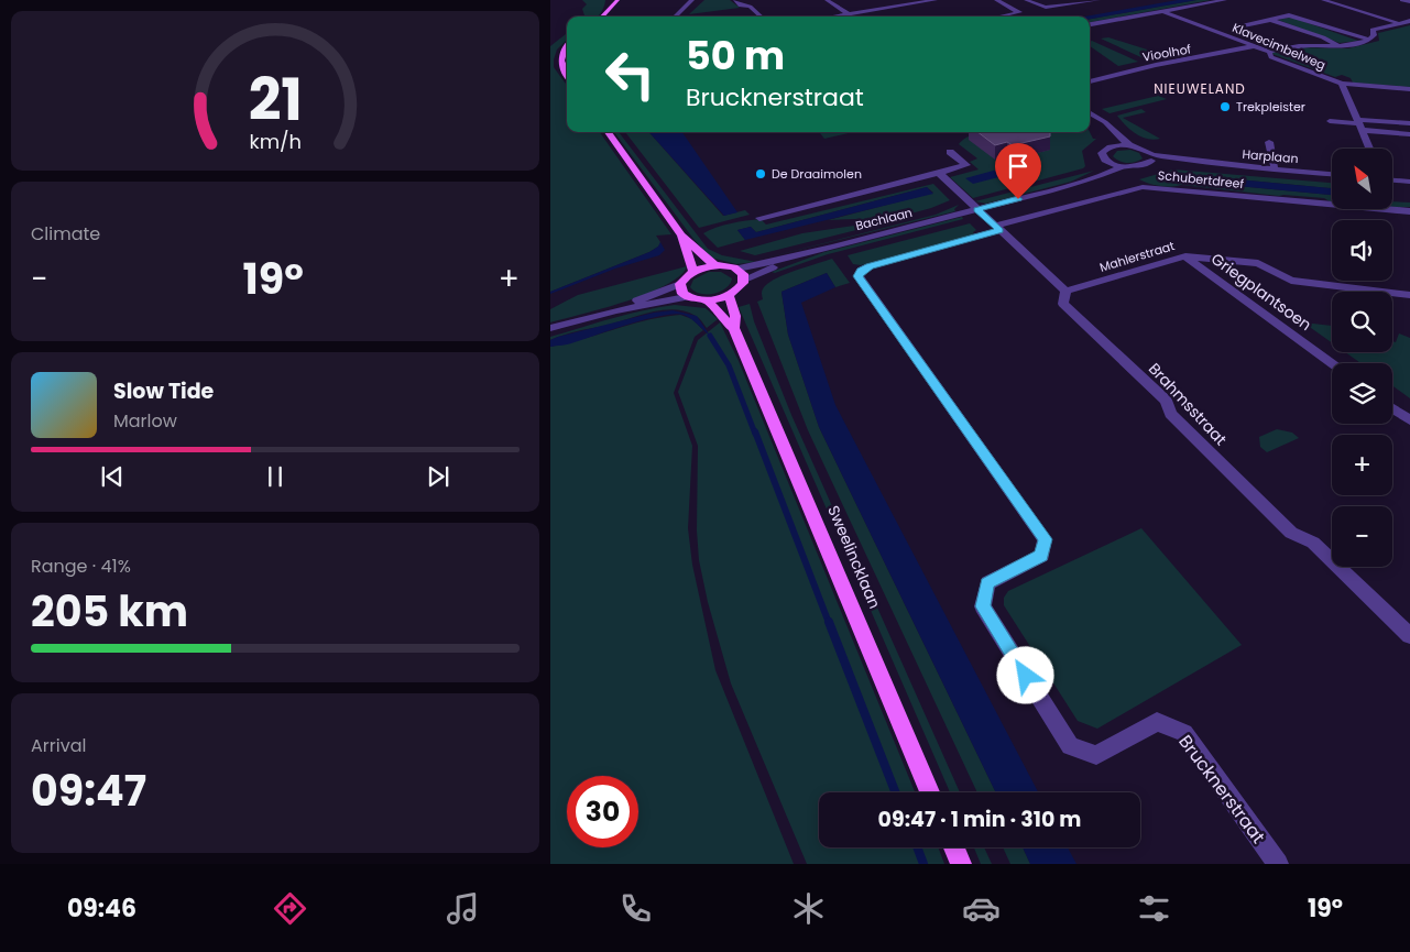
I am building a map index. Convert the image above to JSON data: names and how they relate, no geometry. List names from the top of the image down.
{
  "streets": {
    "main road": ["Sweelincklaan"],
    "street": [
      "Klavecimbelweg",
      "Vioolhof",
      "Harplaan",
      "Schubertdreef",
      "Bachlaan",
      "Mahlerstraat",
      "Griegplantsoen",
      "Brahmsstraat",
      "Brucknerstraat"
    ]
  },
  "crossings": [
    ["Klavecimbelweg", "Vioolhof"],
    ["Schubertdreef", "Brahmsstraat"],
    ["Schubertdreef", "Brucknerstraat"],
    ["Bachlaan", "Brahmsstraat"],
    ["Mahlerstraat", "Griegplantsoen"],
    ["Mahlerstraat", "Brahmsstraat"]
  ],
  "districts": ["NIEUWELAND"],
  "places": ["Trekpleister", "De Draaimolen"],
  "north": "top left",
  "page": {
    "turn": ["50 m", "Brucknerstraat"],
    "map_buttons": ["+", "−"],
    "tile": [
      "Climate",
      ["Range · 41%", "205 km"],
      ["Arrival", "09:47"]
    ],
    "heat": ["−", "19°", "+"],
    "song": ["Slow Tide", "Marlow"],
    "limit": "30",
    "trip": "09:47 · 1 min · 310 m",
    "tabs": ["09:46", "19°"],
    "gauge": ["21", "km/h"]
  }
}
